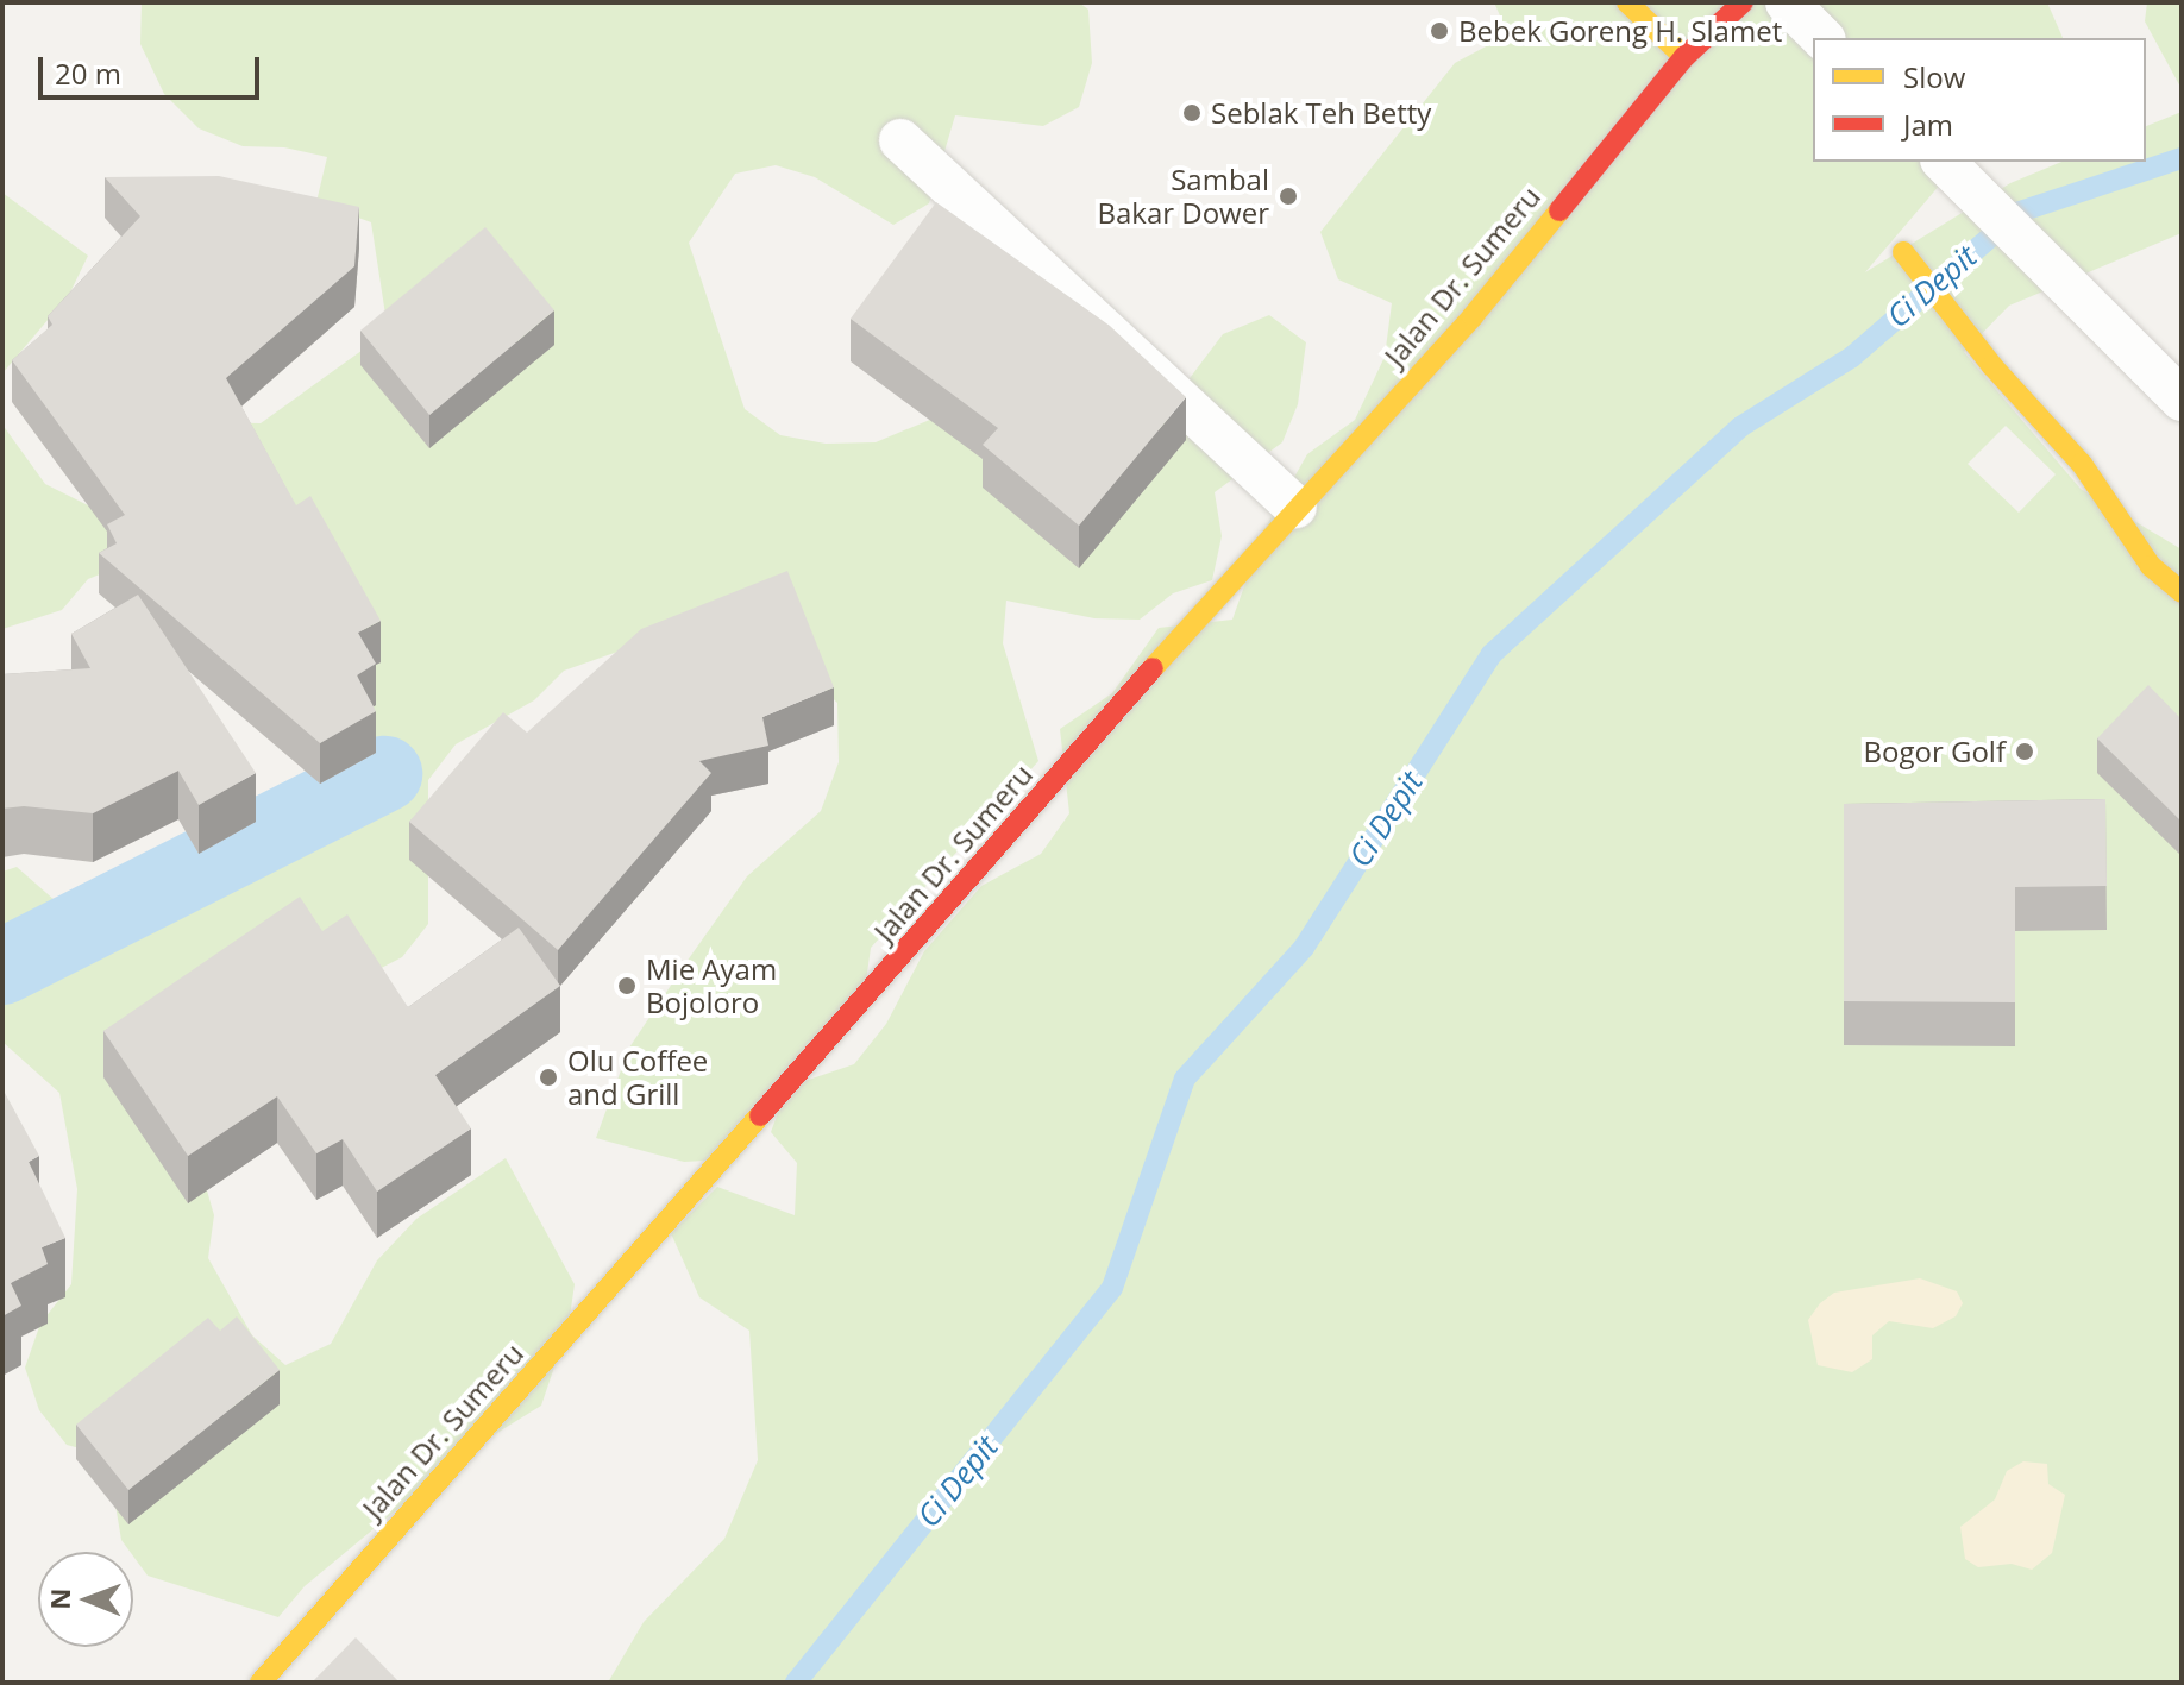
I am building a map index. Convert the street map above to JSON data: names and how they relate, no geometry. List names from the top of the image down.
{
  "streets": {
    "main road": ["Jalan Dr. Sumeru"]
  },
  "water": ["Ci Depit"],
  "places": [
    "Bebek Goreng H. Slamet",
    "Seblak Teh Betty",
    "Sambal Bakar Dower",
    "Bogor Golf",
    "Mie Ayam Bojoloro",
    "Olu Coffee and Grill"
  ],
  "legend": ["Slow", "Jam"],
  "scale_bar": "20 m",
  "north": "left"
}
